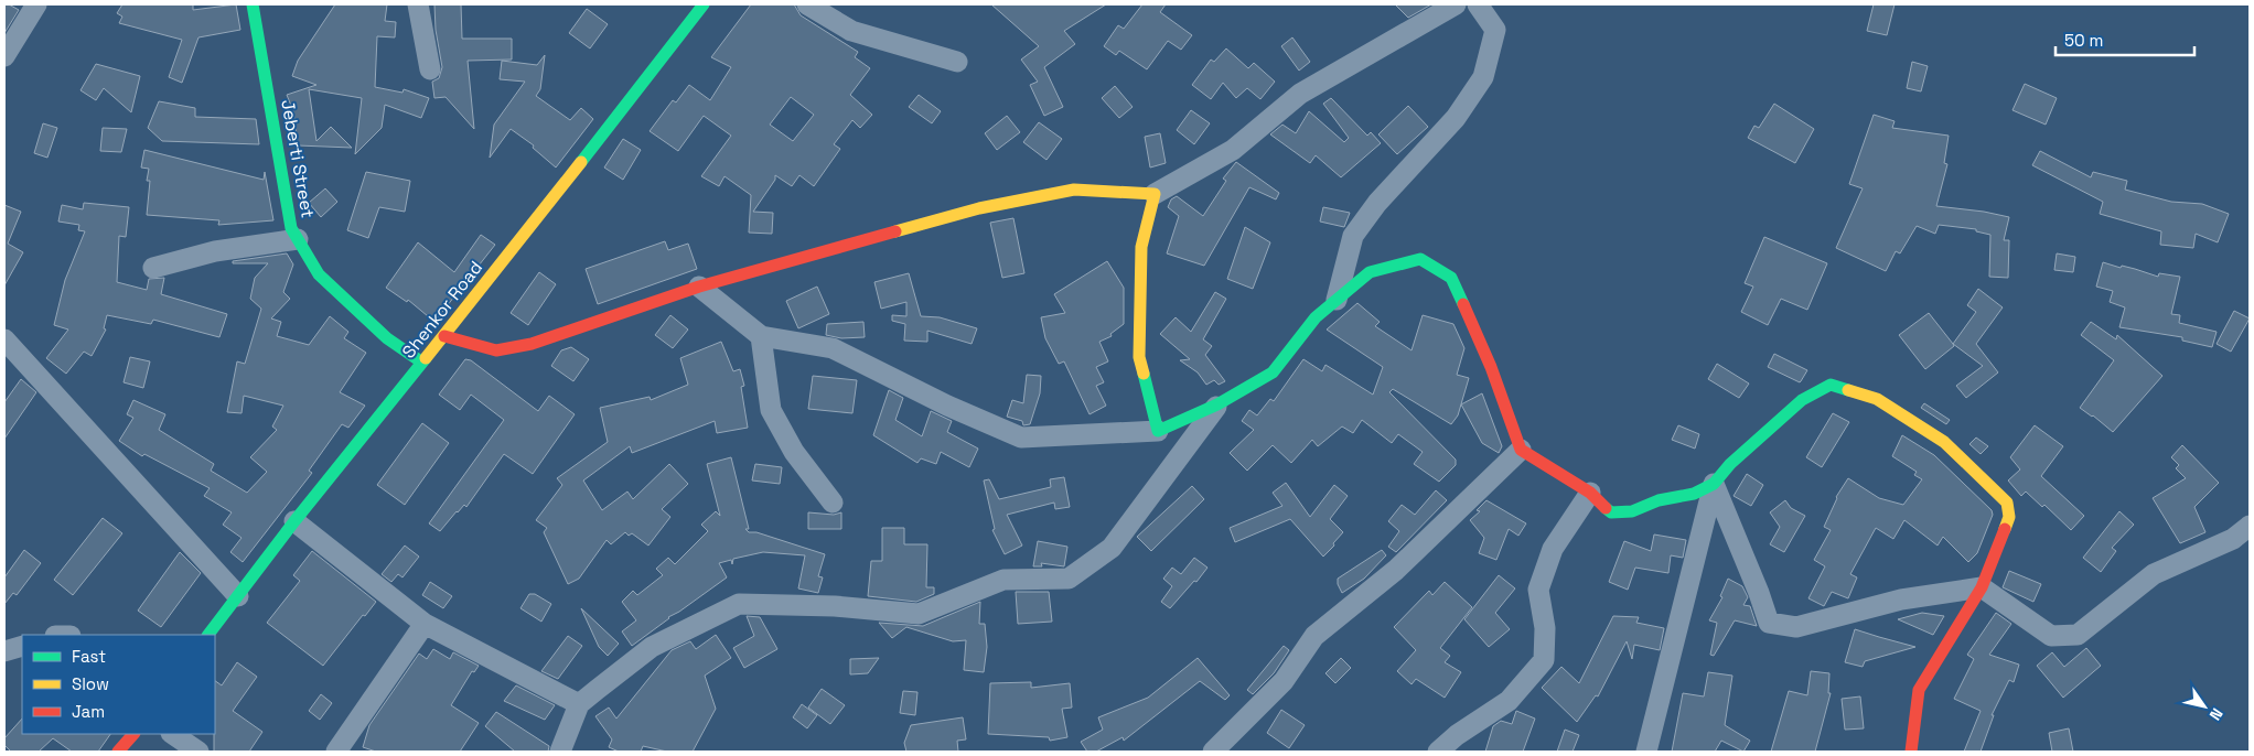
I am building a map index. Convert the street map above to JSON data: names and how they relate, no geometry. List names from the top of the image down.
{
  "streets": {
    "street": ["Jeberti Street", "Shenkor Road"]
  },
  "crossings": [
    ["Jeberti Street", "Shenkor Road"]
  ],
  "legend": ["Fast", "Slow", "Jam"],
  "scale_bar": "50 m",
  "north": "bottom right"
}
